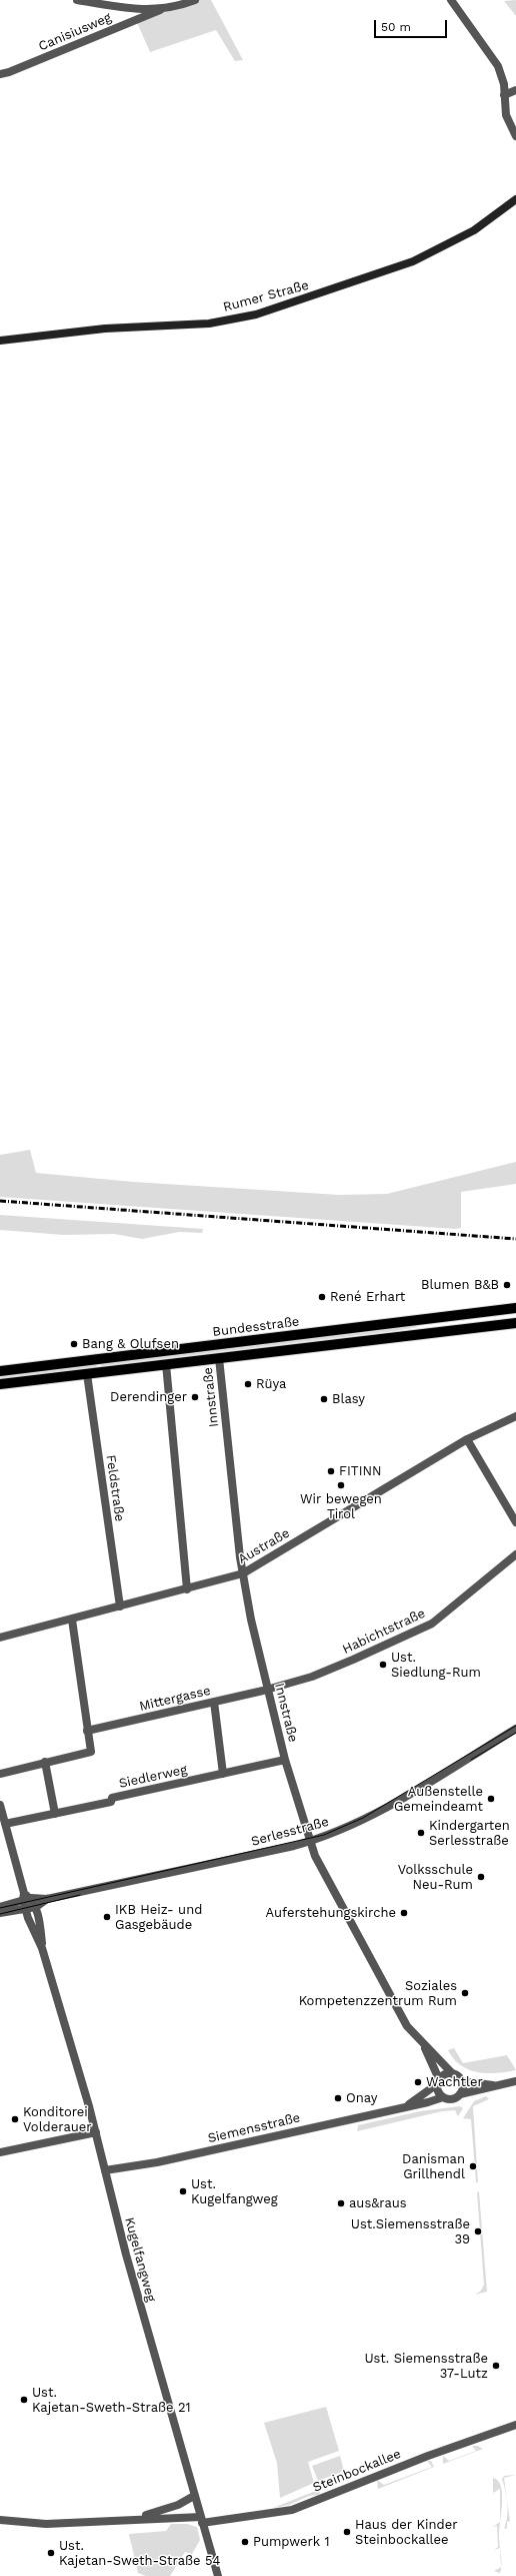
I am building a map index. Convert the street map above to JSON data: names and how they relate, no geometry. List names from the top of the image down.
{
  "streets": {
    "main road": ["Rumer Straße", "Bundesstraße"],
    "street": [
      "Canisiusweg",
      "Innstraße",
      "Feldstraße",
      "Austraße",
      "Habichtstraße",
      "Mittergasse",
      "Siedlerweg",
      "Serlesstraße",
      "Siemensstraße",
      "Kugelfangweg",
      "Steinbockallee"
    ]
  },
  "crossings": [
    ["Bundesstraße", "Innstraße"],
    ["Bundesstraße", "Feldstraße"],
    ["Innstraße", "Austraße"],
    ["Innstraße", "Habichtstraße"],
    ["Innstraße", "Mittergasse"],
    ["Innstraße", "Siedlerweg"],
    ["Innstraße", "Serlesstraße"],
    ["Innstraße", "Siemensstraße"],
    ["Feldstraße", "Austraße"],
    ["Habichtstraße", "Mittergasse"],
    ["Siedlerweg", "Kugelfangweg"],
    ["Serlesstraße", "Kugelfangweg"],
    ["Siemensstraße", "Kugelfangweg"],
    ["Kugelfangweg", "Steinbockallee"]
  ],
  "places": [
    "Blumen B&B",
    "René Erhart",
    "Bang & Olufsen",
    "Rüya",
    "Derendinger",
    "Blasy",
    "FITINN",
    "Wir bewegen Tirol",
    "Ust. Siedlung-Rum",
    "Außenstelle Gemeindeamt",
    "Kindergarten Serlesstraße",
    "Volksschule Neu-Rum",
    "Auferstehungskirche",
    "IKB Heiz- und Gasgebäude",
    "Soziales Kompetenzzentrum Rum",
    "Wachtler",
    "Onay",
    "Konditorei Volderauer",
    "Danisman Grillhendl",
    "Ust. Kugelfangweg",
    "aus&raus",
    "Ust.Siemensstraße 39",
    "Ust. Siemensstraße 37-Lutz",
    "Ust. Kajetan-Sweth-Straße 21",
    "Haus der Kinder Steinbockallee",
    "Pumpwerk 1",
    "Ust. Kajetan-Sweth-Straße 54"
  ],
  "scale_bar": "50 m"
}
